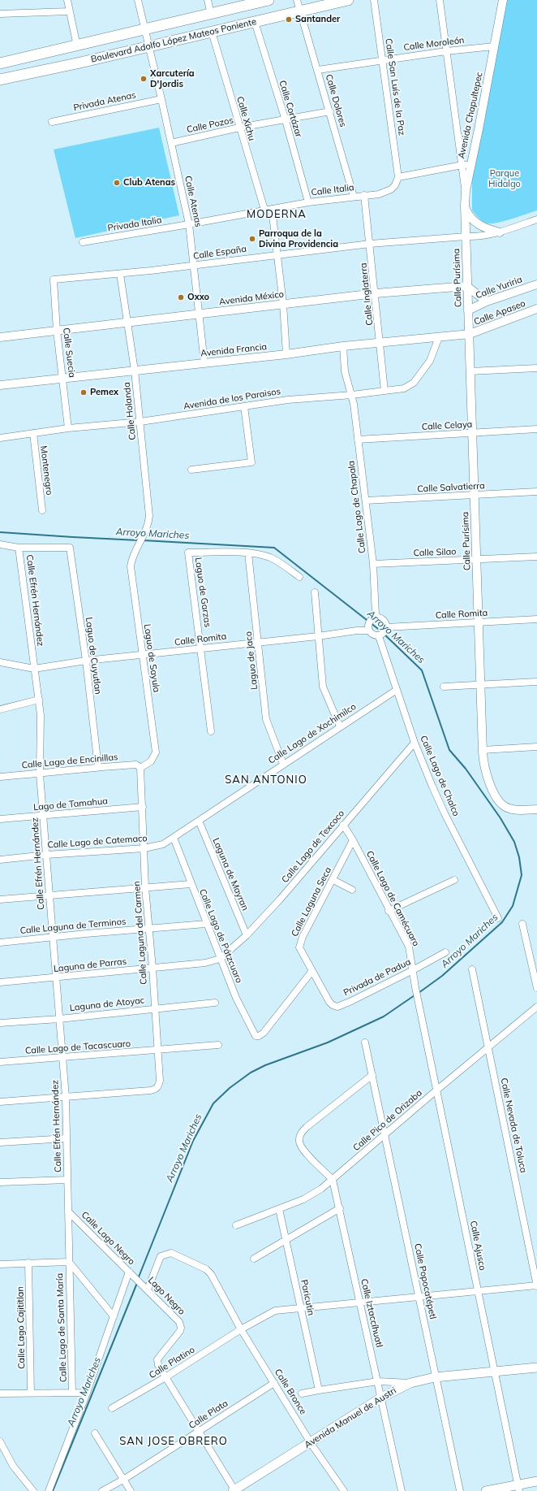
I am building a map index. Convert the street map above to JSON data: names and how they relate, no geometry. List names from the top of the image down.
{
  "streets": {
    "main road": ["Boulevard Adolfo López Mateos Poniente", "Avenida Manuel de Austri"],
    "street": [
      "Calle Moroleón",
      "Calle San Luís de la Paz",
      "Calle Dolores",
      "Privada Atenas",
      "Calle Cortázar",
      "Avenida Chapultepec",
      "Calle Xichu",
      "Calle Pozos",
      "Calle Italia",
      "Calle Atenas",
      "Privada Italia",
      "Calle España",
      "Calle Purísima",
      "Calle Yuriria",
      "Calle Inglaterra",
      "Avenida México",
      "Calle Apaseo",
      "Avenida Francia",
      "Calle Suecia",
      "Avenida de los Paraisos",
      "Calle Holanda",
      "Calle Celaya",
      "Montenegro",
      "Calle Salvatierra",
      "Calle Lago de Chapala",
      "Calle Silao",
      "Laguo de Garzas",
      "Calle Efrén Hernández",
      "Calle Romita",
      "Laguo de Cuyutlan",
      "Laguo de Sayula",
      "Laguo de Jaco",
      "Calle Lago de Xochimilco",
      "Calle Lago de Encinillas",
      "Calle Lago de Chalco",
      "Lago de Tamahua",
      "Calle Lago de Catemaco",
      "Calle Lago de Texcoco",
      "Laguna de Mayran",
      "Calle Lago de Camécuaro",
      "Calle Laguna Seca",
      "Calle Laguna de Terminos",
      "Calle Laguna del Carmen",
      "Calle Lago de Pátzcuaro",
      "Laguna de Parras",
      "Privada de Padua",
      "Laguna de Atoyac",
      "Calle Lago de Tacascuaro",
      "Calle Pico de Orizaba",
      "Calle Nevada de Toluca",
      "Calle Lago Negro",
      "Calle Ajusco",
      "Calle Popocatépetl",
      "Lago Negro",
      "Paricutin",
      "Calle Iztaccíhuatl",
      "Calle Lago Cajititlan",
      "Calle Lago de Santa María",
      "Calle Platino",
      "Calle Bronce",
      "Calle Plata"
    ]
  },
  "crossings": [
    ["Boulevard Adolfo López Mateos Poniente", "Calle Dolores"],
    ["Boulevard Adolfo López Mateos Poniente", "Calle Cortázar"],
    ["Boulevard Adolfo López Mateos Poniente", "Calle Xichu"],
    ["Boulevard Adolfo López Mateos Poniente", "Calle Atenas"],
    ["Calle Moroleón", "Calle San Luís de la Paz"],
    ["Calle Moroleón", "Calle Dolores"],
    ["Calle Moroleón", "Avenida Chapultepec"],
    ["Calle San Luís de la Paz", "Calle Italia"],
    ["Calle Dolores", "Calle Pozos"],
    ["Calle Dolores", "Calle Italia"],
    ["Privada Atenas", "Calle Atenas"],
    ["Calle Cortázar", "Calle Pozos"],
    ["Calle Cortázar", "Calle Italia"],
    ["Avenida Chapultepec", "Calle España"],
    ["Avenida Chapultepec", "Calle Purísima"],
    ["Calle Xichu", "Calle Pozos"],
    ["Calle Xichu", "Calle Italia"],
    ["Calle Pozos", "Calle Atenas"],
    ["Calle Italia", "Calle Atenas"],
    ["Calle Italia", "Privada Italia"],
    ["Calle Italia", "Calle Inglaterra"],
    ["Calle Atenas", "Privada Italia"],
    ["Calle Atenas", "Calle España"],
    ["Calle Atenas", "Avenida México"],
    ["Calle Atenas", "Avenida Francia"],
    ["Calle España", "Calle Purísima"],
    ["Calle España", "Calle Inglaterra"],
    ["Calle España", "Calle Suecia"],
    ["Calle España", "Calle Holanda"],
    ["Calle Purísima", "Calle Yuriria"],
    ["Calle Purísima", "Avenida México"],
    ["Calle Purísima", "Calle Apaseo"],
    ["Calle Purísima", "Avenida Francia"],
    ["Calle Purísima", "Calle Celaya"],
    ["Calle Purísima", "Calle Salvatierra"],
    ["Calle Purísima", "Calle Silao"],
    ["Calle Purísima", "Calle Romita"],
    ["Calle Inglaterra", "Avenida México"],
    ["Calle Inglaterra", "Avenida Francia"],
    ["Calle Inglaterra", "Avenida de los Paraisos"],
    ["Avenida México", "Calle Suecia"],
    ["Avenida México", "Calle Holanda"],
    ["Calle Apaseo", "Avenida Francia"],
    ["Avenida Francia", "Calle Suecia"],
    ["Avenida Francia", "Avenida de los Paraisos"],
    ["Avenida Francia", "Calle Holanda"],
    ["Calle Suecia", "Avenida de los Paraisos"],
    ["Avenida de los Paraisos", "Calle Holanda"],
    ["Avenida de los Paraisos", "Montenegro"],
    ["Avenida de los Paraisos", "Calle Lago de Chapala"],
    ["Calle Holanda", "Laguo de Sayula"],
    ["Calle Celaya", "Calle Lago de Chapala"],
    ["Calle Salvatierra", "Calle Lago de Chapala"],
    ["Calle Lago de Chapala", "Calle Silao"],
    ["Calle Lago de Chapala", "Calle Romita"],
    ["Calle Lago de Chapala", "Calle Lago de Chalco"],
    ["Laguo de Garzas", "Calle Romita"],
    ["Laguo de Garzas", "Laguo de Jaco"],
    ["Calle Efrén Hernández", "Calle Romita"],
    ["Calle Efrén Hernández", "Laguo de Cuyutlan"],
    ["Calle Efrén Hernández", "Calle Lago de Encinillas"],
    ["Calle Efrén Hernández", "Lago de Tamahua"],
    ["Calle Efrén Hernández", "Calle Lago de Catemaco"],
    ["Calle Efrén Hernández", "Calle Laguna de Terminos"],
    ["Calle Efrén Hernández", "Calle Laguna del Carmen"],
    ["Calle Efrén Hernández", "Laguna de Parras"],
    ["Calle Efrén Hernández", "Laguna de Atoyac"],
    ["Calle Efrén Hernández", "Calle Lago de Tacascuaro"],
    ["Calle Efrén Hernández", "Calle Lago Negro"],
    ["Calle Efrén Hernández", "Calle Lago de Santa María"],
    ["Calle Romita", "Laguo de Cuyutlan"],
    ["Calle Romita", "Laguo de Sayula"],
    ["Calle Romita", "Laguo de Jaco"],
    ["Calle Romita", "Calle Lago de Chalco"],
    ["Laguo de Cuyutlan", "Calle Lago de Encinillas"],
    ["Laguo de Sayula", "Calle Lago de Encinillas"],
    ["Laguo de Sayula", "Calle Laguna del Carmen"],
    ["Laguo de Jaco", "Calle Lago de Xochimilco"],
    ["Calle Lago de Xochimilco", "Calle Lago de Chalco"],
    ["Calle Lago de Xochimilco", "Calle Lago de Catemaco"],
    ["Calle Lago de Xochimilco", "Laguna de Mayran"],
    ["Calle Lago de Xochimilco", "Calle Lago de Pátzcuaro"],
    ["Calle Lago de Encinillas", "Calle Laguna del Carmen"],
    ["Calle Lago de Chalco", "Calle Lago de Texcoco"],
    ["Lago de Tamahua", "Calle Laguna del Carmen"],
    ["Calle Lago de Catemaco", "Calle Laguna del Carmen"],
    ["Calle Lago de Catemaco", "Calle Lago de Pátzcuaro"],
    ["Calle Lago de Texcoco", "Laguna de Mayran"],
    ["Calle Lago de Texcoco", "Calle Lago de Camécuaro"],
    ["Calle Lago de Texcoco", "Calle Lago de Pátzcuaro"],
    ["Calle Lago de Texcoco", "Laguna de Parras"],
    ["Calle Lago de Camécuaro", "Calle Laguna Seca"],
    ["Calle Lago de Camécuaro", "Privada de Padua"],
    ["Calle Lago de Camécuaro", "Calle Ajusco"],
    ["Calle Laguna Seca", "Calle Lago de Pátzcuaro"],
    ["Calle Laguna Seca", "Privada de Padua"],
    ["Calle Laguna de Terminos", "Calle Laguna del Carmen"],
    ["Calle Laguna de Terminos", "Calle Lago de Pátzcuaro"],
    ["Calle Laguna del Carmen", "Laguna de Parras"],
    ["Calle Laguna del Carmen", "Laguna de Atoyac"],
    ["Calle Laguna del Carmen", "Calle Lago de Tacascuaro"],
    ["Calle Lago de Pátzcuaro", "Laguna de Parras"],
    ["Calle Lago de Pátzcuaro", "Privada de Padua"],
    ["Calle Pico de Orizaba", "Calle Nevada de Toluca"],
    ["Calle Pico de Orizaba", "Calle Ajusco"],
    ["Calle Pico de Orizaba", "Calle Popocatépetl"],
    ["Calle Pico de Orizaba", "Paricutin"],
    ["Calle Pico de Orizaba", "Calle Iztaccíhuatl"],
    ["Calle Nevada de Toluca", "Calle Platino"],
    ["Calle Lago Negro", "Lago Negro"],
    ["Calle Lago Negro", "Calle Lago de Santa María"],
    ["Calle Ajusco", "Calle Platino"],
    ["Calle Ajusco", "Avenida Manuel de Austri"],
    ["Calle Popocatépetl", "Calle Iztaccíhuatl"],
    ["Calle Popocatépetl", "Calle Platino"],
    ["Calle Popocatépetl", "Avenida Manuel de Austri"],
    ["Lago Negro", "Calle Platino"],
    ["Lago Negro", "Calle Bronce"],
    ["Paricutin", "Calle Platino"],
    ["Calle Iztaccíhuatl", "Calle Platino"],
    ["Calle Iztaccíhuatl", "Avenida Manuel de Austri"],
    ["Calle Platino", "Calle Bronce"],
    ["Calle Bronce", "Calle Plata"],
    ["Calle Bronce", "Avenida Manuel de Austri"]
  ],
  "districts": ["MODERNA", "SAN ANTONIO", "SAN JOSE OBRERO"],
  "water": ["Arroyo Mariches"],
  "parks": ["Parque Hidalgo"],
  "places": [
    "Santander",
    "Xarcutería D'Jordis",
    "Club Atenas",
    "Parroqua de la Divina Providencia",
    "Oxxo",
    "Pemex"
  ]
}
